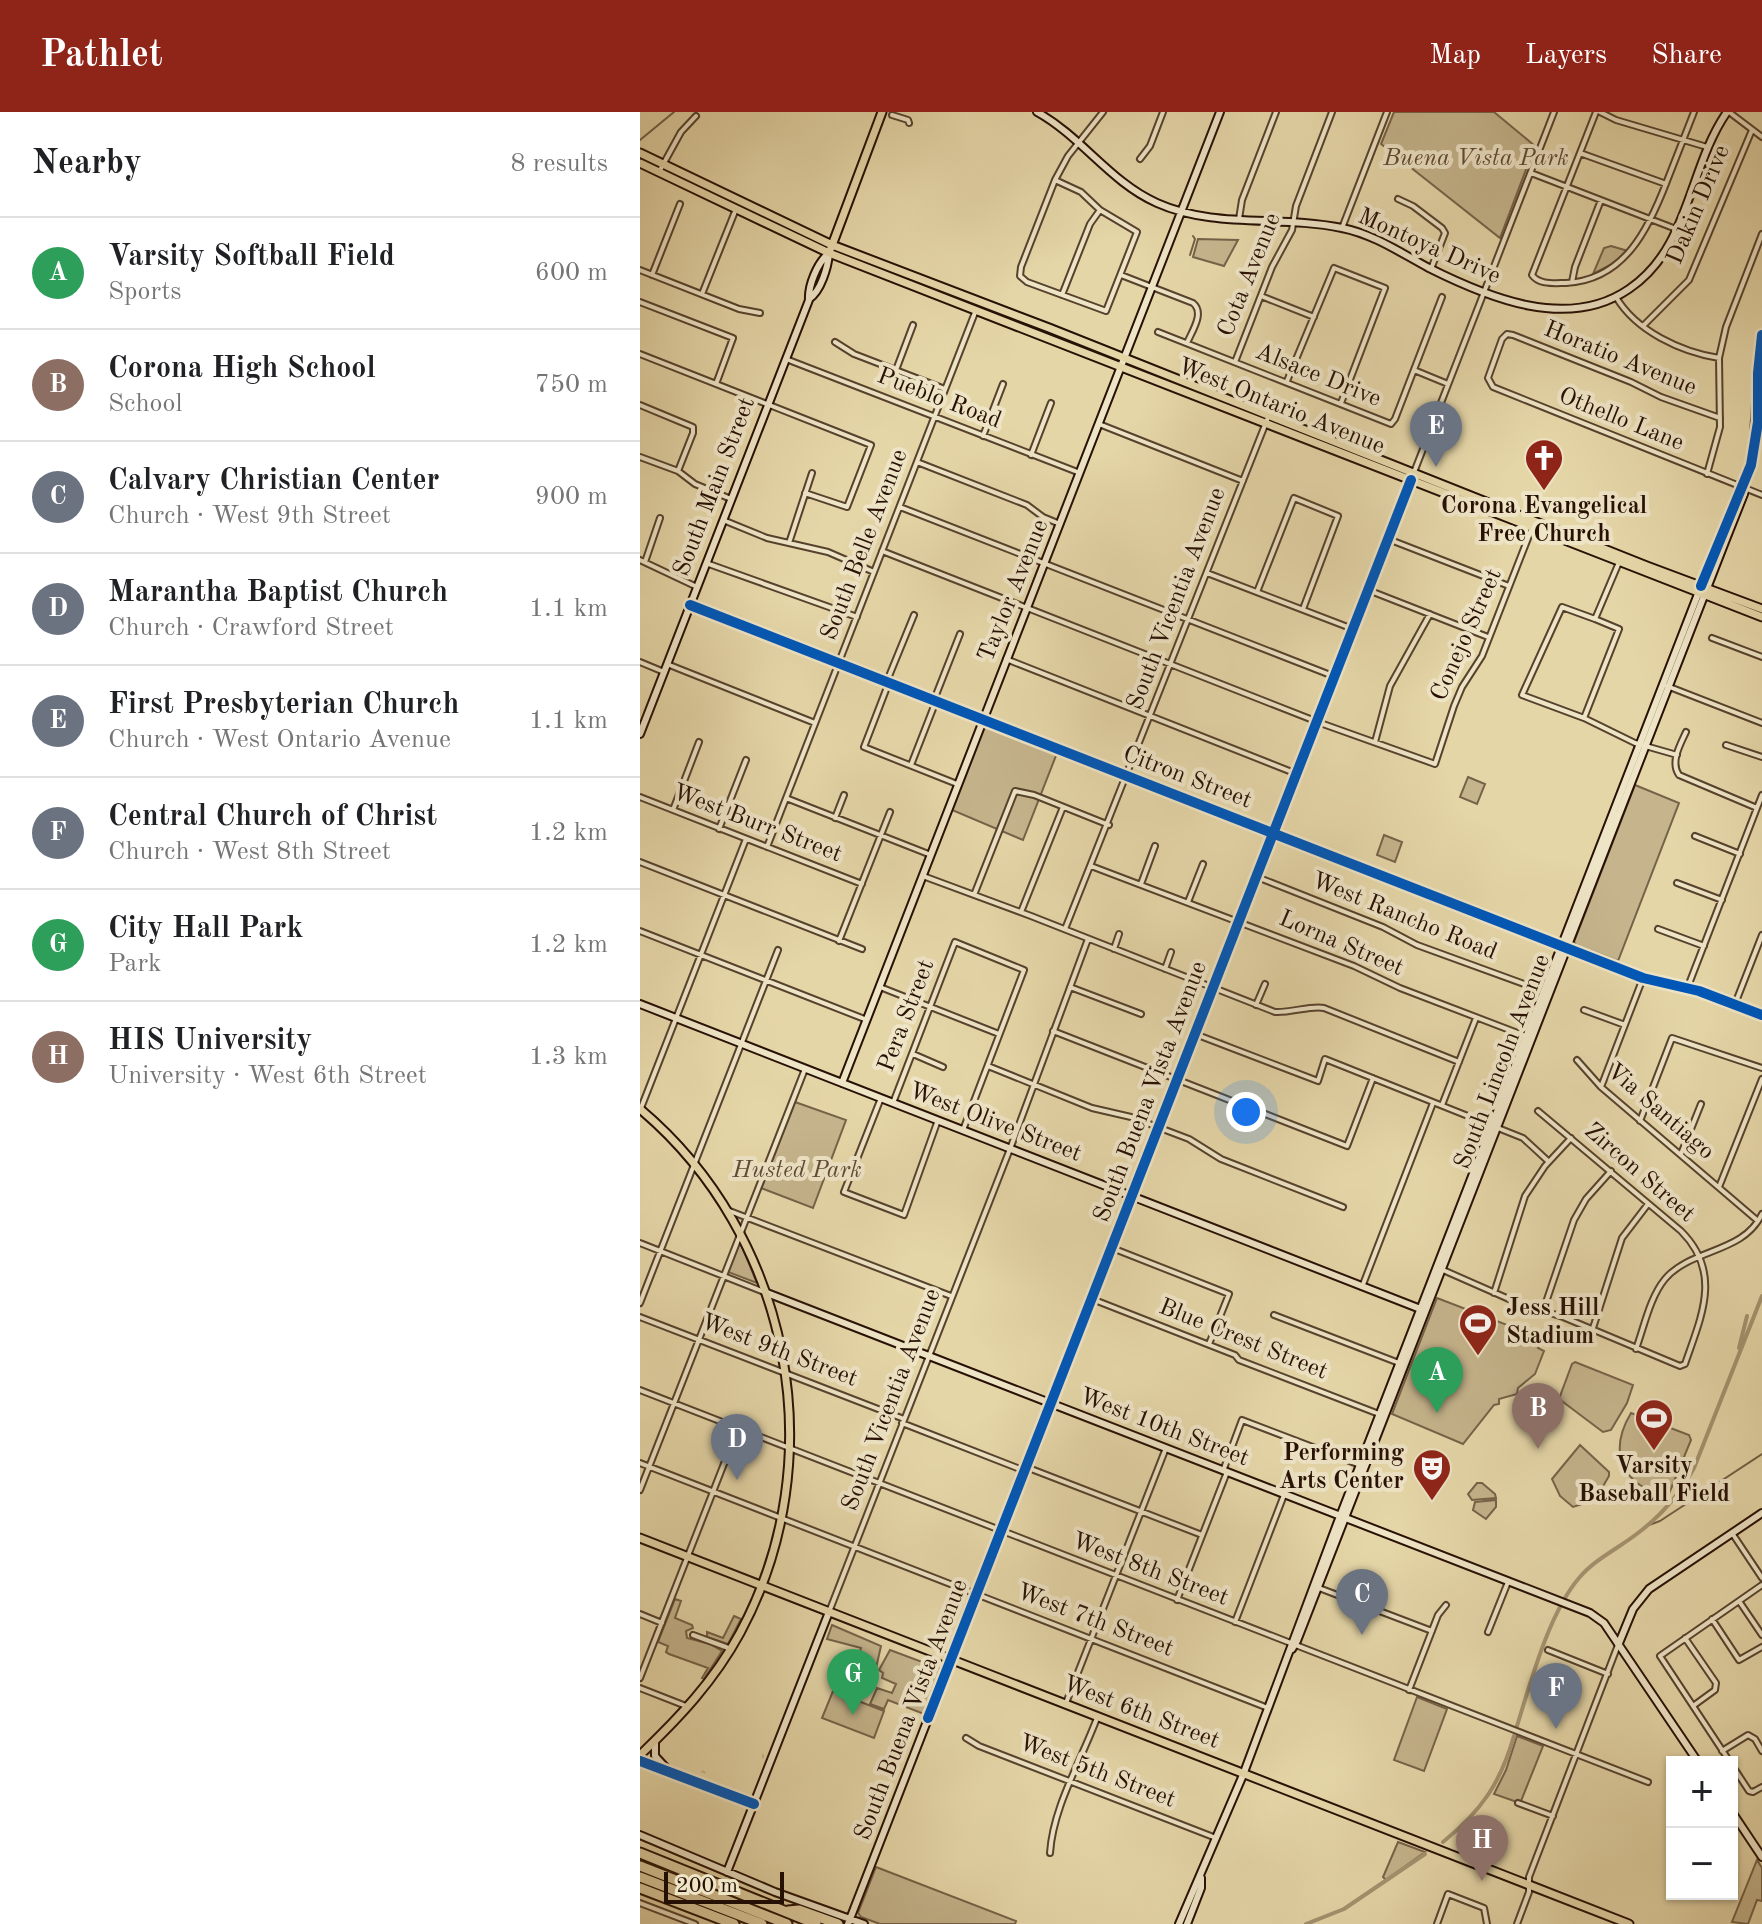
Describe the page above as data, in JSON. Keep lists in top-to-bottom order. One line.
{"streets":{"main road":["West Ontario Avenue","South Main Street","West 6th Street"],"street":["Dakin Drive","Montoya Drive","Cota Avenue","Horatio Avenue","Alsace Drive","Pueblo Road","Othello Lane","South Belle Avenue","Taylor Avenue","South Vicentia Avenue","Conejo Street","Citron Street","West Burr Street","West Rancho Road","Lorna Street","Pera Street","South Lincoln Avenue","South Buena Vista Avenue","Via Santiago","West Olive Street","Zircon Street","Blue Crest Street","West 9th Street","West 10th Street","West 8th Street","West 7th Street","West 5th Street"]},"crossings":[["Montoya Drive","Cota Avenue"],["Montoya Drive","Taylor Avenue"],["Cota Avenue","Alsace Drive"],["Horatio Avenue","Othello Lane"],["Pueblo Road","South Main Street"],["Pueblo Road","South Belle Avenue"],["Pueblo Road","Taylor Avenue"],["West Ontario Avenue","South Main Street"],["West Ontario Avenue","South Belle Avenue"],["West Ontario Avenue","Taylor Avenue"],["West Ontario Avenue","South Vicentia Avenue"],["West Ontario Avenue","Conejo Street"],["West Ontario Avenue","South Lincoln Avenue"],["West Ontario Avenue","South Buena Vista Avenue"],["Othello Lane","South Lincoln Avenue"],["South Main Street","Citron Street"],["South Belle Avenue","Citron Street"],["South Belle Avenue","West Burr Street"],["Taylor Avenue","Citron Street"],["Taylor Avenue","West Olive Street"],["South Vicentia Avenue","Citron Street"],["South Vicentia Avenue","Lorna Street"],["South Vicentia Avenue","West Olive Street"],["South Vicentia Avenue","West 9th Street"],["South Vicentia Avenue","West 10th Street"],["South Vicentia Avenue","West 8th Street"],["South Vicentia Avenue","West 7th Street"],["South Vicentia Avenue","West 6th Street"],["Citron Street","South Lincoln Avenue"],["Citron Street","South Buena Vista Avenue"],["West Rancho Road","Lorna Street"],["West Rancho Road","South Lincoln Avenue"],["West Rancho Road","South Buena Vista Avenue"],["Lorna Street","South Lincoln Avenue"],["Lorna Street","South Buena Vista Avenue"],["Pera Street","West Olive Street"],["South Lincoln Avenue","West Olive Street"],["South Lincoln Avenue","Blue Crest Street"],["South Lincoln Avenue","West 10th Street"],["South Lincoln Avenue","West 8th Street"],["South Lincoln Avenue","West 7th Street"],["South Lincoln Avenue","West 6th Street"],["South Lincoln Avenue","West 5th Street"],["South Buena Vista Avenue","West Olive Street"],["South Buena Vista Avenue","Blue Crest Street"],["South Buena Vista Avenue","West 9th Street"],["South Buena Vista Avenue","West 10th Street"],["South Buena Vista Avenue","West 8th Street"],["South Buena Vista Avenue","West 7th Street"],["South Buena Vista Avenue","West 6th Street"]],"parks":["Buena Vista Park","Husted Park"],"places":{"church":["Corona Evangelical Free Church"],"sports":["Jess Hill Stadium","Varsity Baseball Field"],"theatre":["Performing Arts Center"]},"scale_bar":"200 m","page":{"header":"Pathlet","nav":["Map","Layers","Share"],"heading":["Nearby","8 results"],"list":[{"mark":"A","name":"Varsity Softball Field","note":"Sports","value":"600 m"},{"mark":"B","name":"Corona High School","note":"School","value":"750 m"},{"mark":"C","name":"Calvary Christian Center","note":"Church · West 9th Street","value":"900 m"},{"mark":"D","name":"Marantha Baptist Church","note":"Church · Crawford Street","value":"1.1 km"},{"mark":"E","name":"First Presbyterian Church","note":"Church · West Ontario Avenue","value":"1.1 km"},{"mark":"F","name":"Central Church of Christ","note":"Church · West 8th Street","value":"1.2 km"},{"mark":"G","name":"City Hall Park","note":"Park","value":"1.2 km"},{"mark":"H","name":"HIS University","note":"University · West 6th Street","value":"1.3 km"}],"pins":["E","A","B","D","C","G","F","H"],"map_buttons":["+","−"],"scale":"200 m"}}
